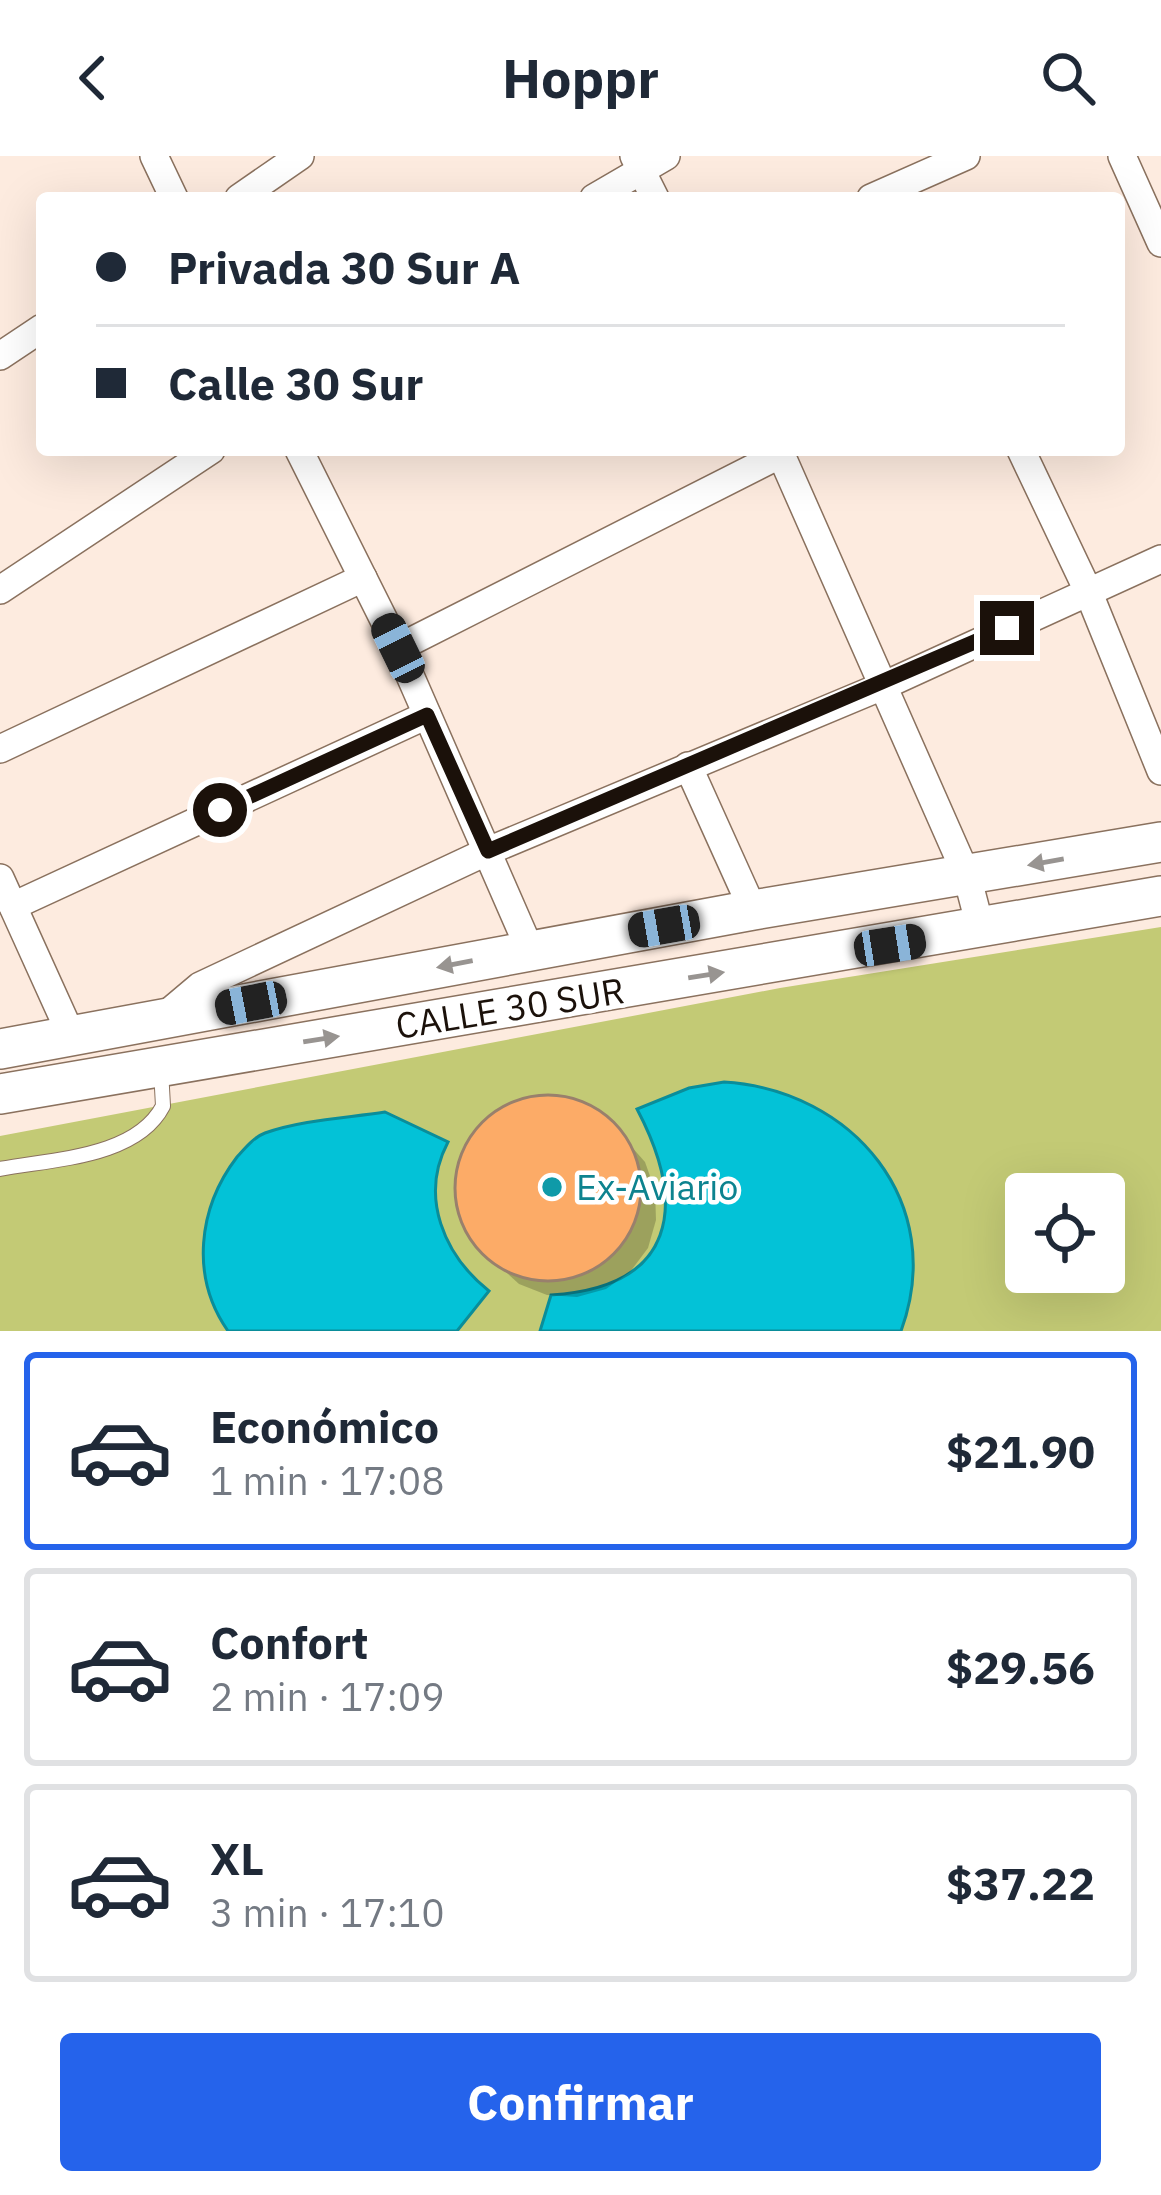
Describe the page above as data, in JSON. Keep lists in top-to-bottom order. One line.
{"streets":{"main road":["CALLE 30 SUR"]},"places":["Ex-Aviario"],"page":{"header":"Hoppr","banner":["Privada 30 Sur A","Calle 30 Sur"],"list":[{"name":"Económico","note":"1 min · 17:08","value":"$21.90"},{"name":"Confort","note":"2 min · 17:09","value":"$29.56"},{"name":"XL","note":"3 min · 17:10","value":"$37.22"}],"buttons":"Confirmar"}}
